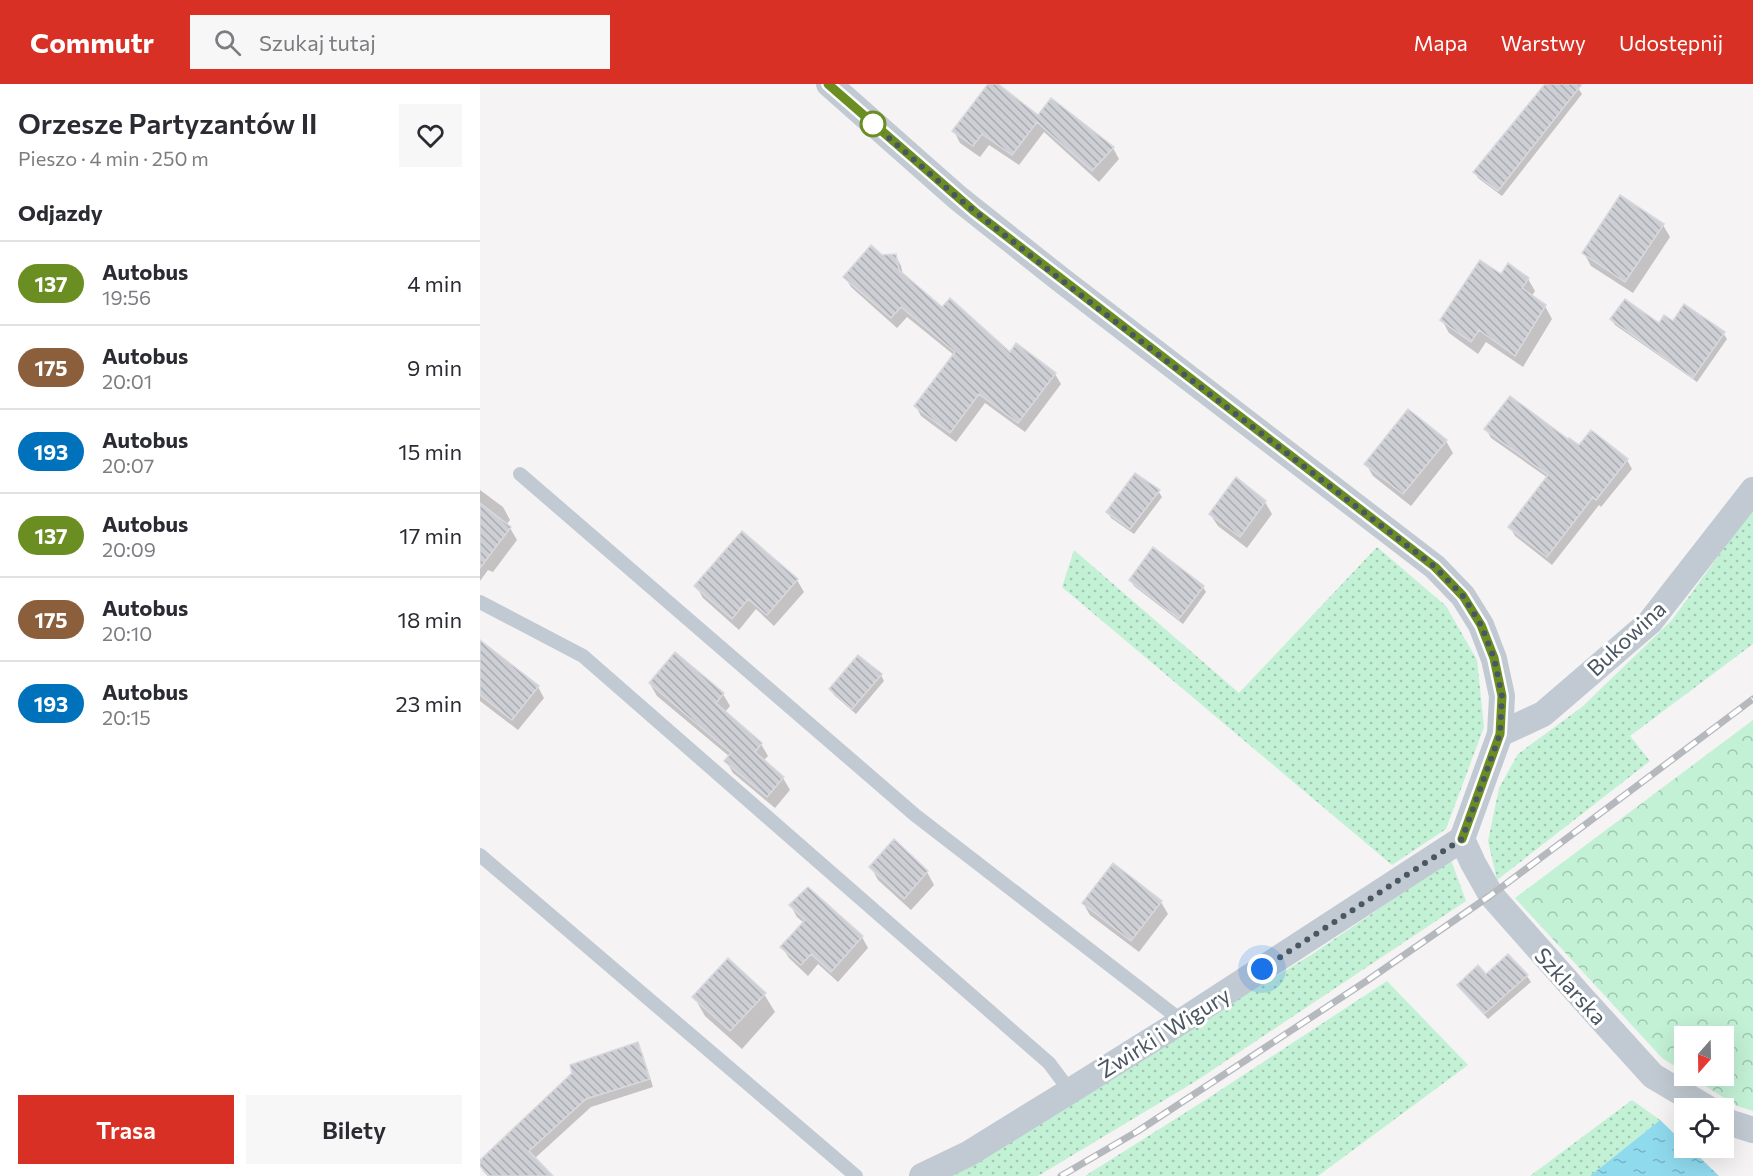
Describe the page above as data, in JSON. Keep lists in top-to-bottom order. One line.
{"streets":{"street":["Bukowina","Szklarska","Żwirki i Wigury"]},"crossings":[["Szklarska","Żwirki i Wigury"]],"lines":["bus line 137"],"north":"bottom","page":{"header":"Commutr","search":"Szukaj tutaj","nav":["Mapa","Warstwy","Udostępnij"],"heading":[["Orzesze Partyzantów II","Pieszo · 4 min · 250 m"],"Odjazdy"],"list":[{"mark":"137","name":"Autobus","note":"19:56","value":"4 min"},{"mark":"175","name":"Autobus","note":"20:01","value":"9 min"},{"mark":"193","name":"Autobus","note":"20:07","value":"15 min"},{"mark":"137","name":"Autobus","note":"20:09","value":"17 min"},{"mark":"175","name":"Autobus","note":"20:10","value":"18 min"},{"mark":"193","name":"Autobus","note":"20:15","value":"23 min"}],"buttons":["Trasa","Bilety"]}}
